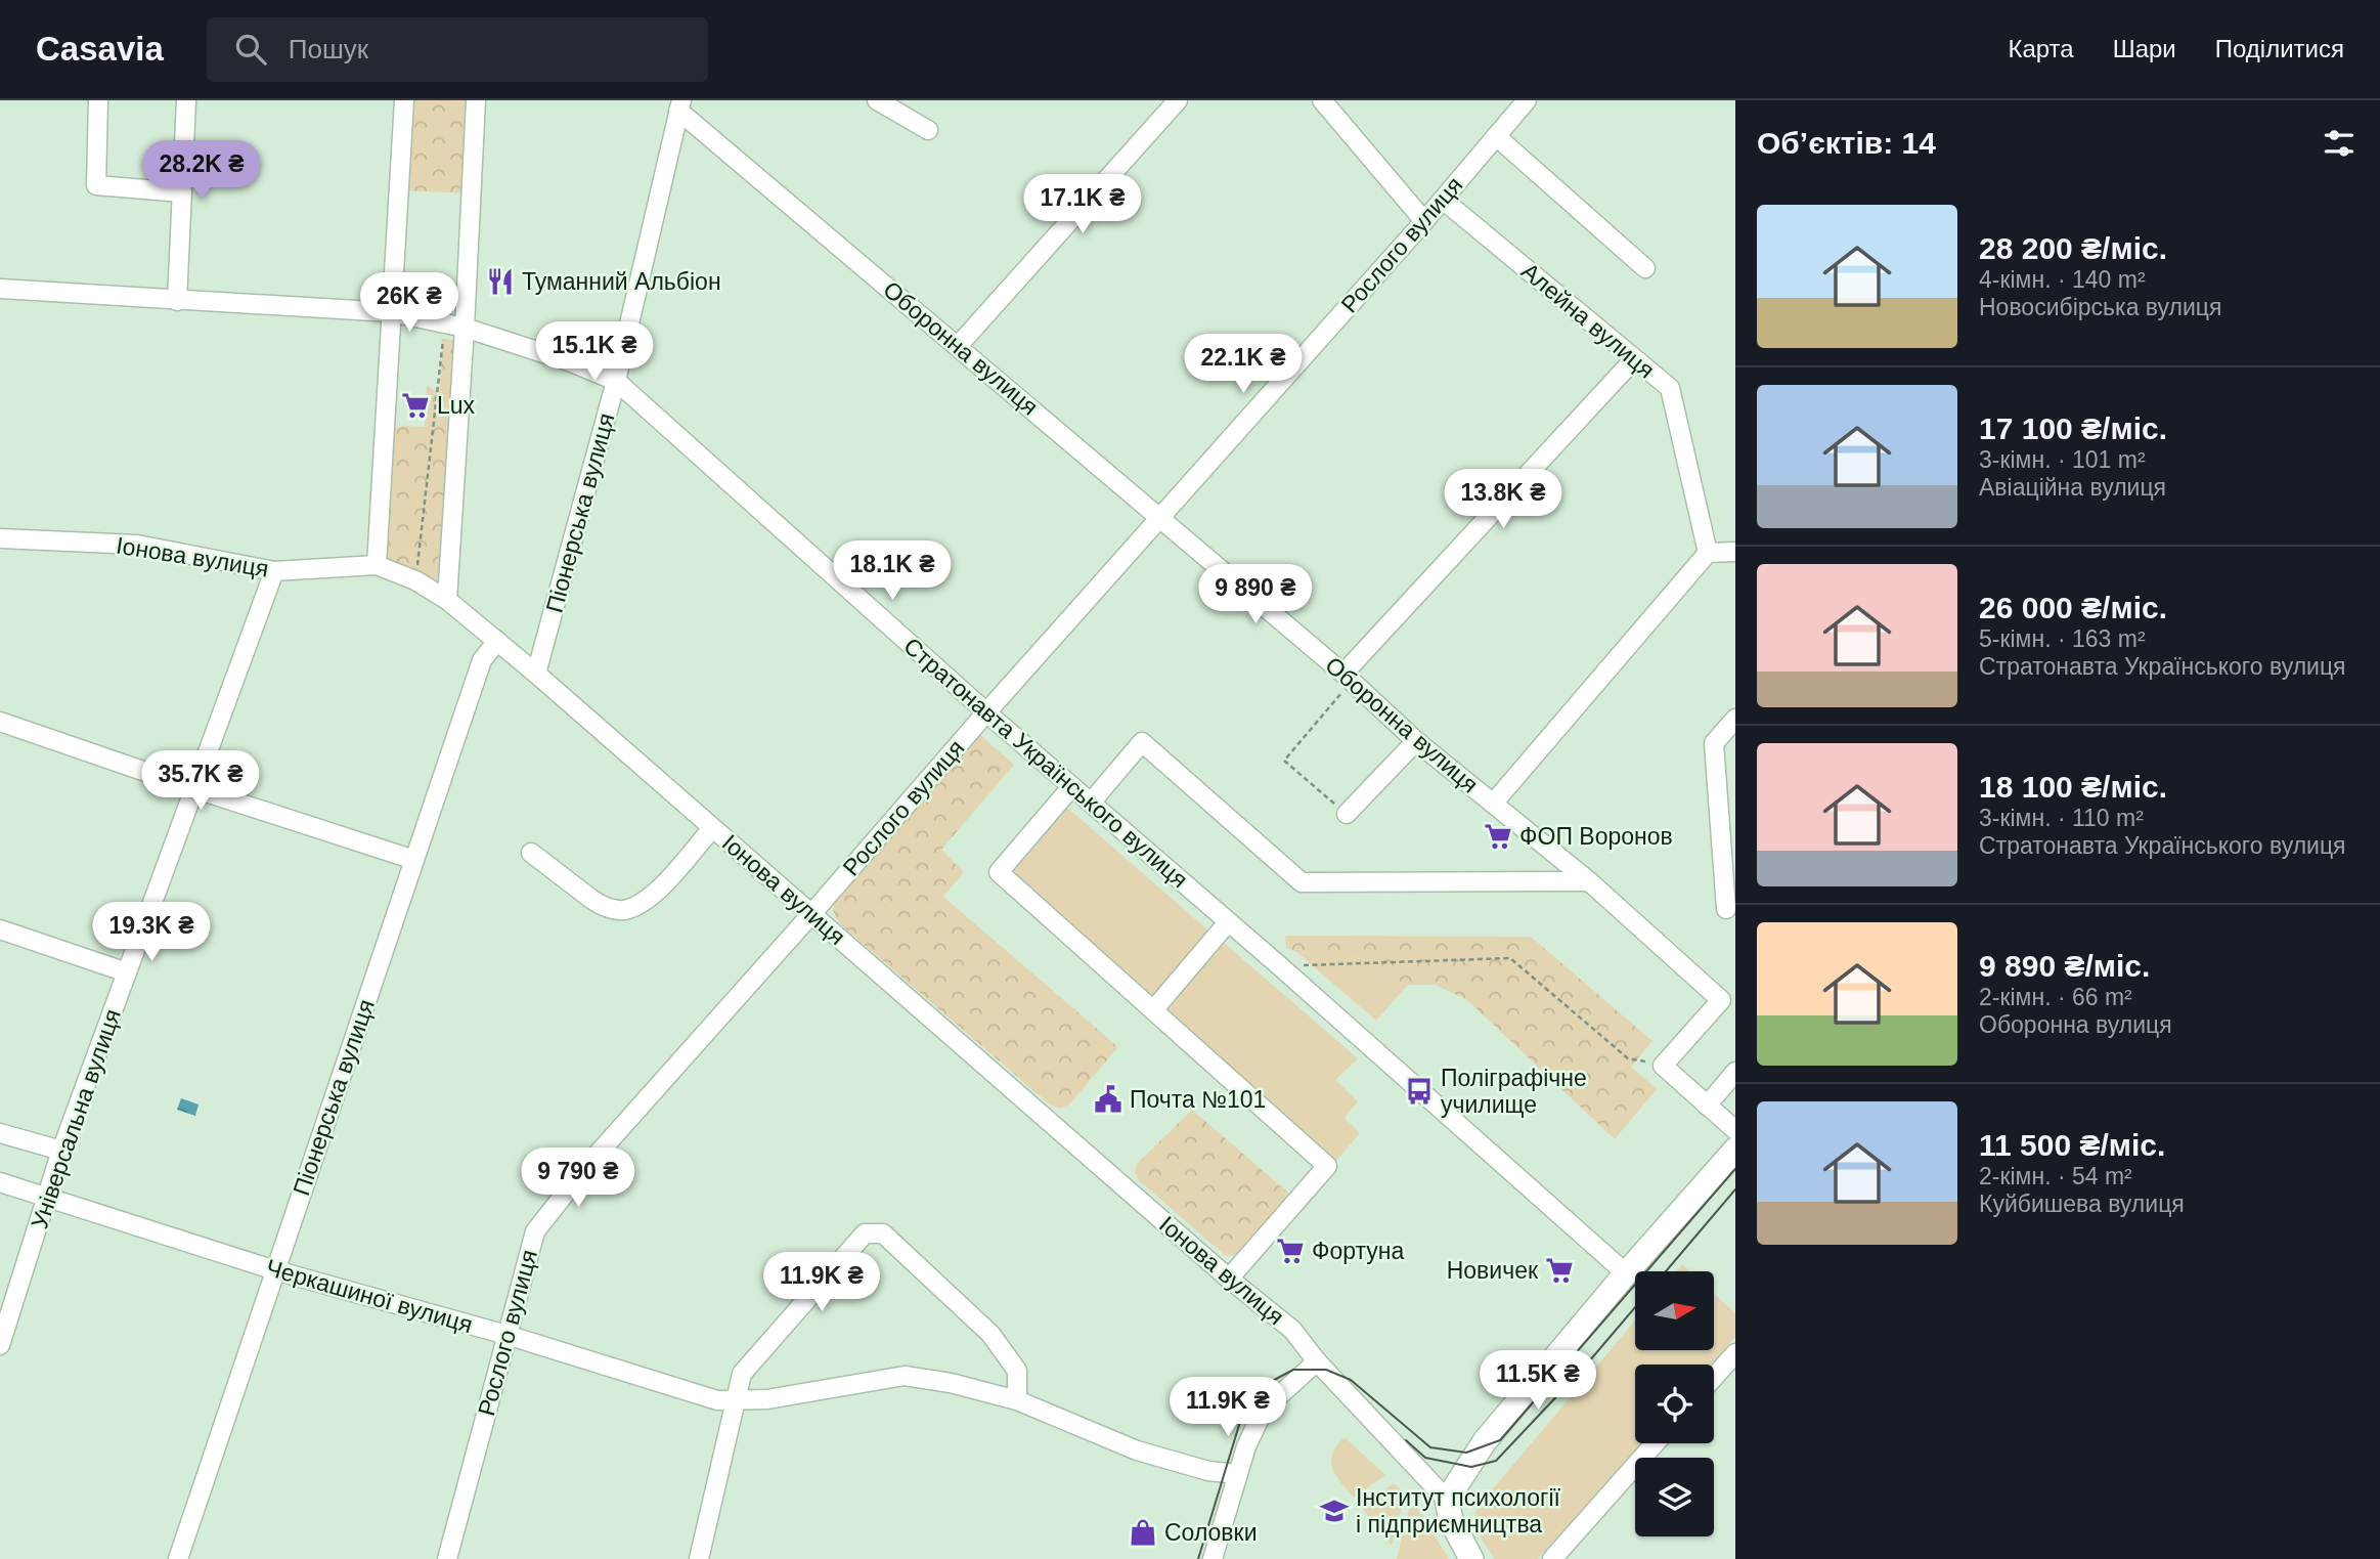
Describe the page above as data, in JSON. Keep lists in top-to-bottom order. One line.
{"streets":{"street":["Рослого вулиця","Алейна вулиця","Оборонна вулиця","Піонерська вулиця","Іонова вулиця","Стратонавта Українського вулиця","Універсальна вулиця","Черкашиної вулиця"]},"crossings":[["Рослого вулиця","Алейна вулиця"],["Рослого вулиця","Оборонна вулиця"],["Рослого вулиця","Іонова вулиця"],["Рослого вулиця","Стратонавта Українського вулиця"],["Рослого вулиця","Черкашиної вулиця"],["Оборонна вулиця","Піонерська вулиця"],["Піонерська вулиця","Іонова вулиця"],["Піонерська вулиця","Стратонавта Українського вулиця"],["Піонерська вулиця","Черкашиної вулиця"],["Іонова вулиця","Універсальна вулиця"],["Універсальна вулиця","Черкашиної вулиця"]],"places":{"restaurant":["Туманний Альбіон"],"supermarket":["Lux","ФОП Воронов","Фортуна","Новичек"],"bus stop":["Поліграфічне училище"],"public building":["Почта №101"],"school or university":["Інститут психології і підприємництва"],"shop":["Соловки"]},"north":"right","page":{"header":"Casavia","search":"Пошук","nav":["Карта","Шари","Поділитися"],"heading":"Об’єктів: 14","price":["28.2K ₴","17.1K ₴","26K ₴","15.1K ₴","22.1K ₴","13.8K ₴","18.1K ₴","9 890 ₴","35.7K ₴","19.3K ₴","9 790 ₴","11.9K ₴","11.5K ₴","11.9K ₴"],"list":[{"name":"28 200 ₴/міс.","note":"4-кімн. · 140 m² · Новосибірська вулиця"},{"name":"17 100 ₴/міс.","note":"3-кімн. · 101 m² · Авіаційна вулиця"},{"name":"26 000 ₴/міс.","note":"5-кімн. · 163 m² · Стратонавта Українського вулиця"},{"name":"18 100 ₴/міс.","note":"3-кімн. · 110 m² · Стратонавта Українського вулиця"},{"name":"9 890 ₴/міс.","note":"2-кімн. · 66 m² · Оборонна вулиця"},{"name":"11 500 ₴/міс.","note":"2-кімн. · 54 m² · Куйбишева вулиця"}]}}
